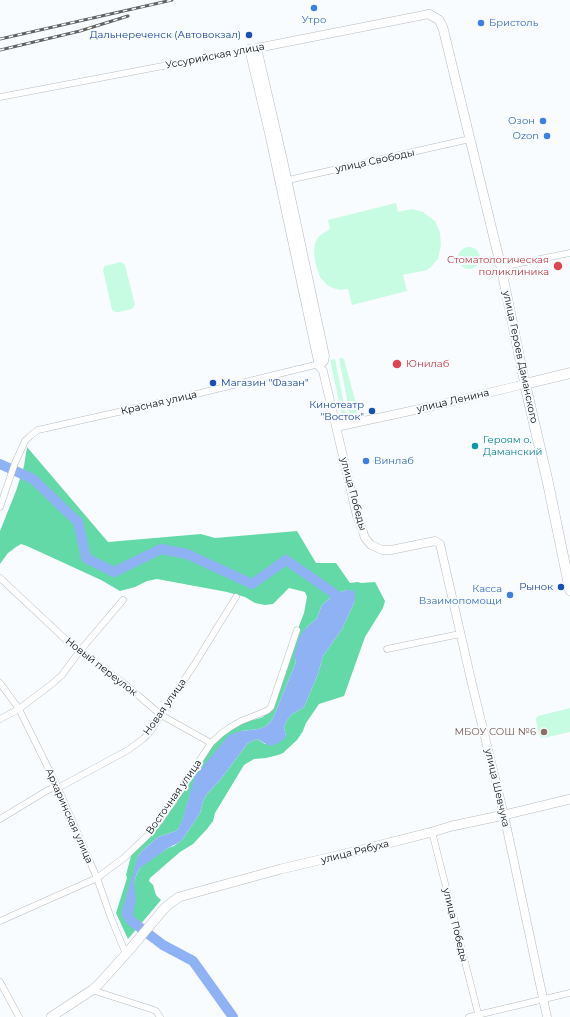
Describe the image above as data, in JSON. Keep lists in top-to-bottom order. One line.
{"streets":{"main road":["улица Героев Даманского","улица Ленина","улица Рябуха"],"street":["Уссурийская улица","улица Свободы","Красная улица","улица Победы","Новый переулок","Новая улица","улица Шевчука","Восточная улица","Архаринская улица"]},"crossings":[["Уссурийская улица","улица Героев Даманского"],["Уссурийская улица","улица Победы"],["улица Свободы","улица Героев Даманского"],["улица Свободы","улица Победы"],["улица Героев Даманского","улица Ленина"],["улица Ленина","улица Победы"],["Красная улица","улица Победы"],["улица Победы","улица Шевчука"],["улица Победы","улица Рябуха"],["Новый переулок","Новая улица"],["Новый переулок","Восточная улица"],["Новая улица","Архаринская улица"],["улица Шевчука","улица Рябуха"],["Восточная улица","Архаринская улица"],["Архаринская улица","улица Рябуха"]],"places":["Утро","Бристоль","Дальнереченск (Автовокзал)","Озон","Ozon","Стоматологическая поликлиника","Юнилаб","Магазин \"Фазан\"","Кинотеатр \"Восток\"","Героям о. Даманский","Винлаб","Рынок","Касса Взаимопомощи","МБОУ СОШ №6"]}
